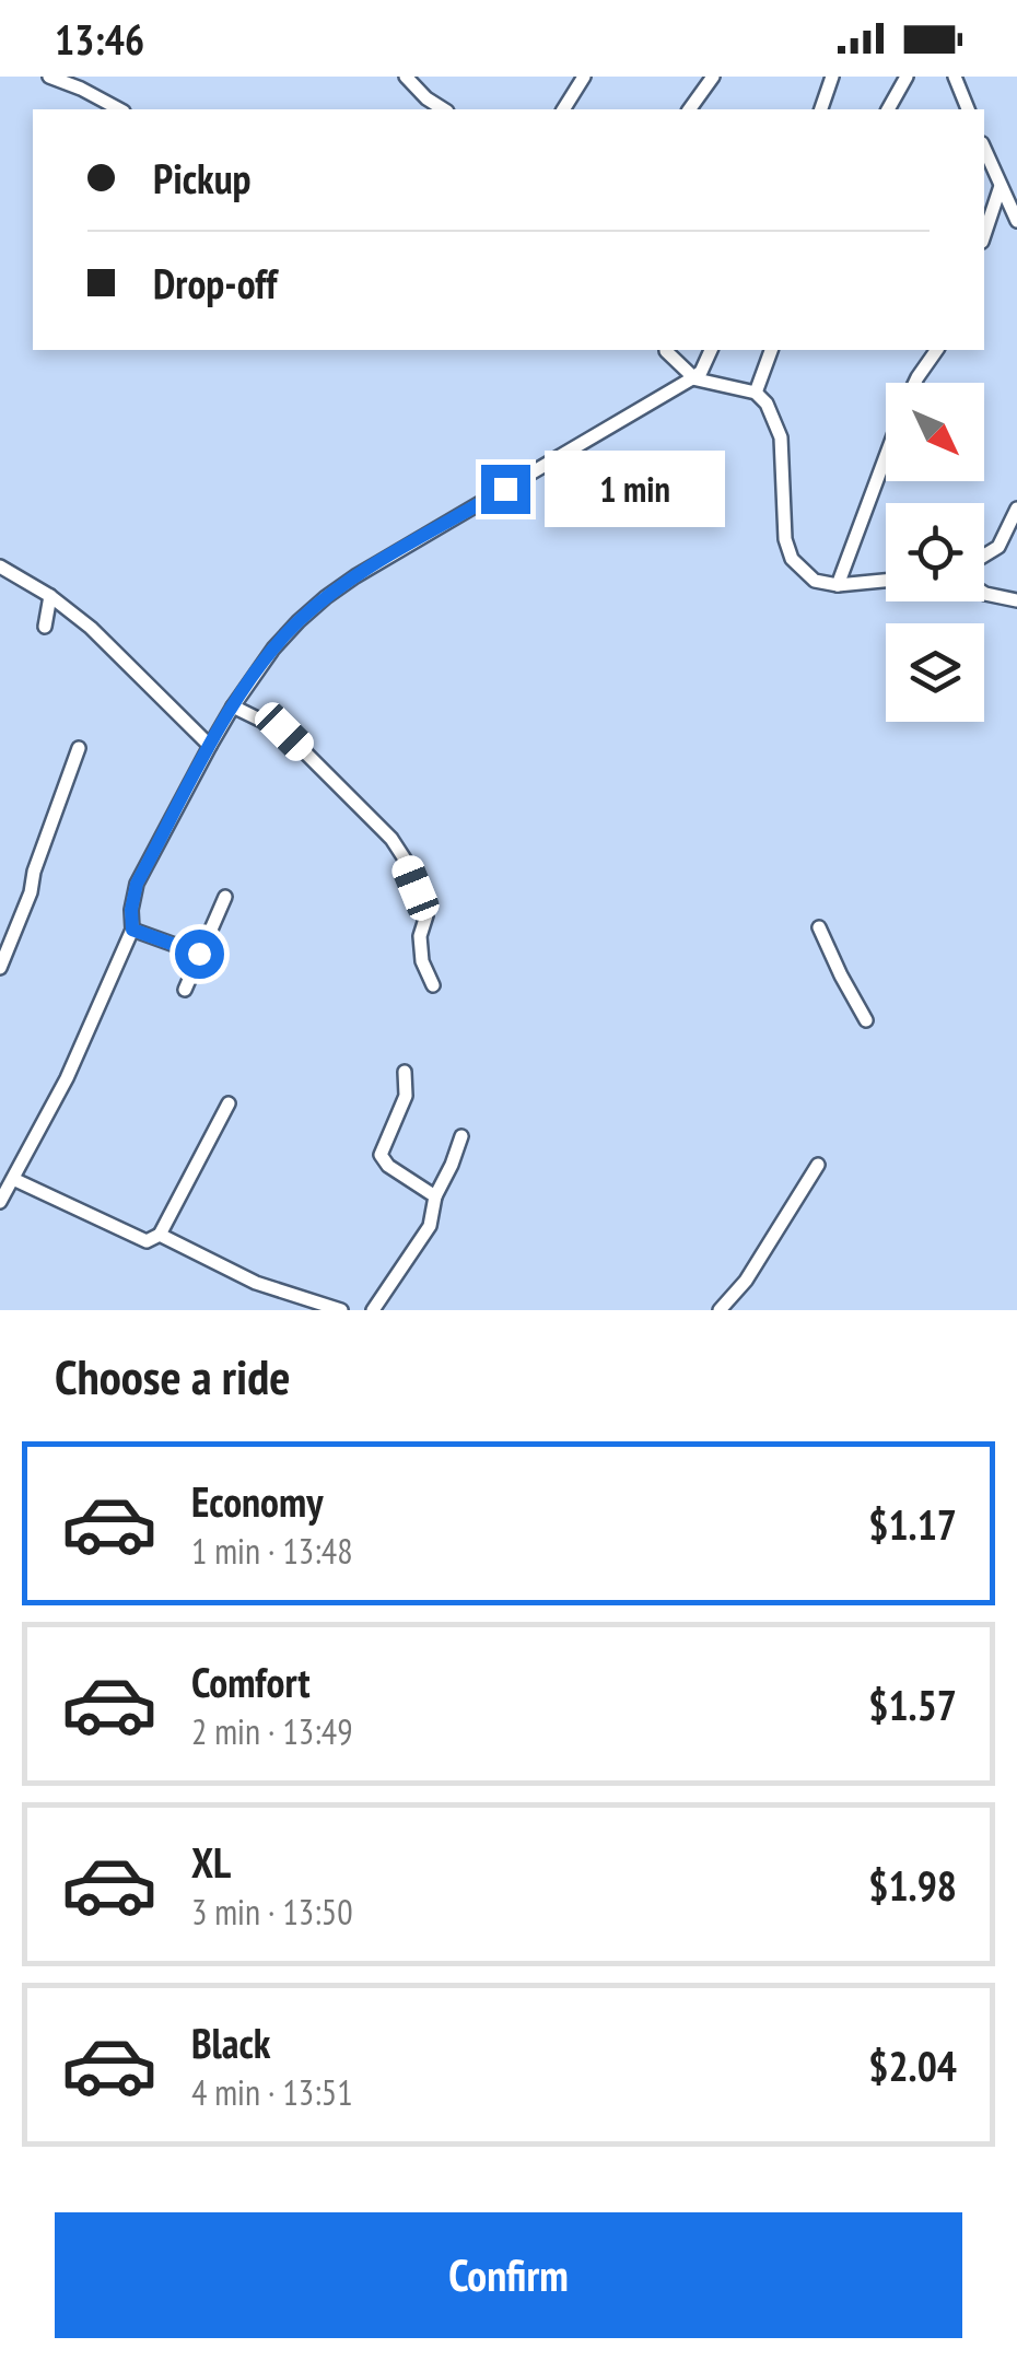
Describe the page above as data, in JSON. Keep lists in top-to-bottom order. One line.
{"north":"bottom right","page":{"status":"13:46","banner":["Pickup","Drop-off"],"bubble":"1 min","heading":"Choose a ride","list":[{"name":"Economy","note":"1 min · 13:48","value":"$1.17"},{"name":"Comfort","note":"2 min · 13:49","value":"$1.57"},{"name":"XL","note":"3 min · 13:50","value":"$1.98"},{"name":"Black","note":"4 min · 13:51","value":"$2.04"}],"buttons":"Confirm"}}
